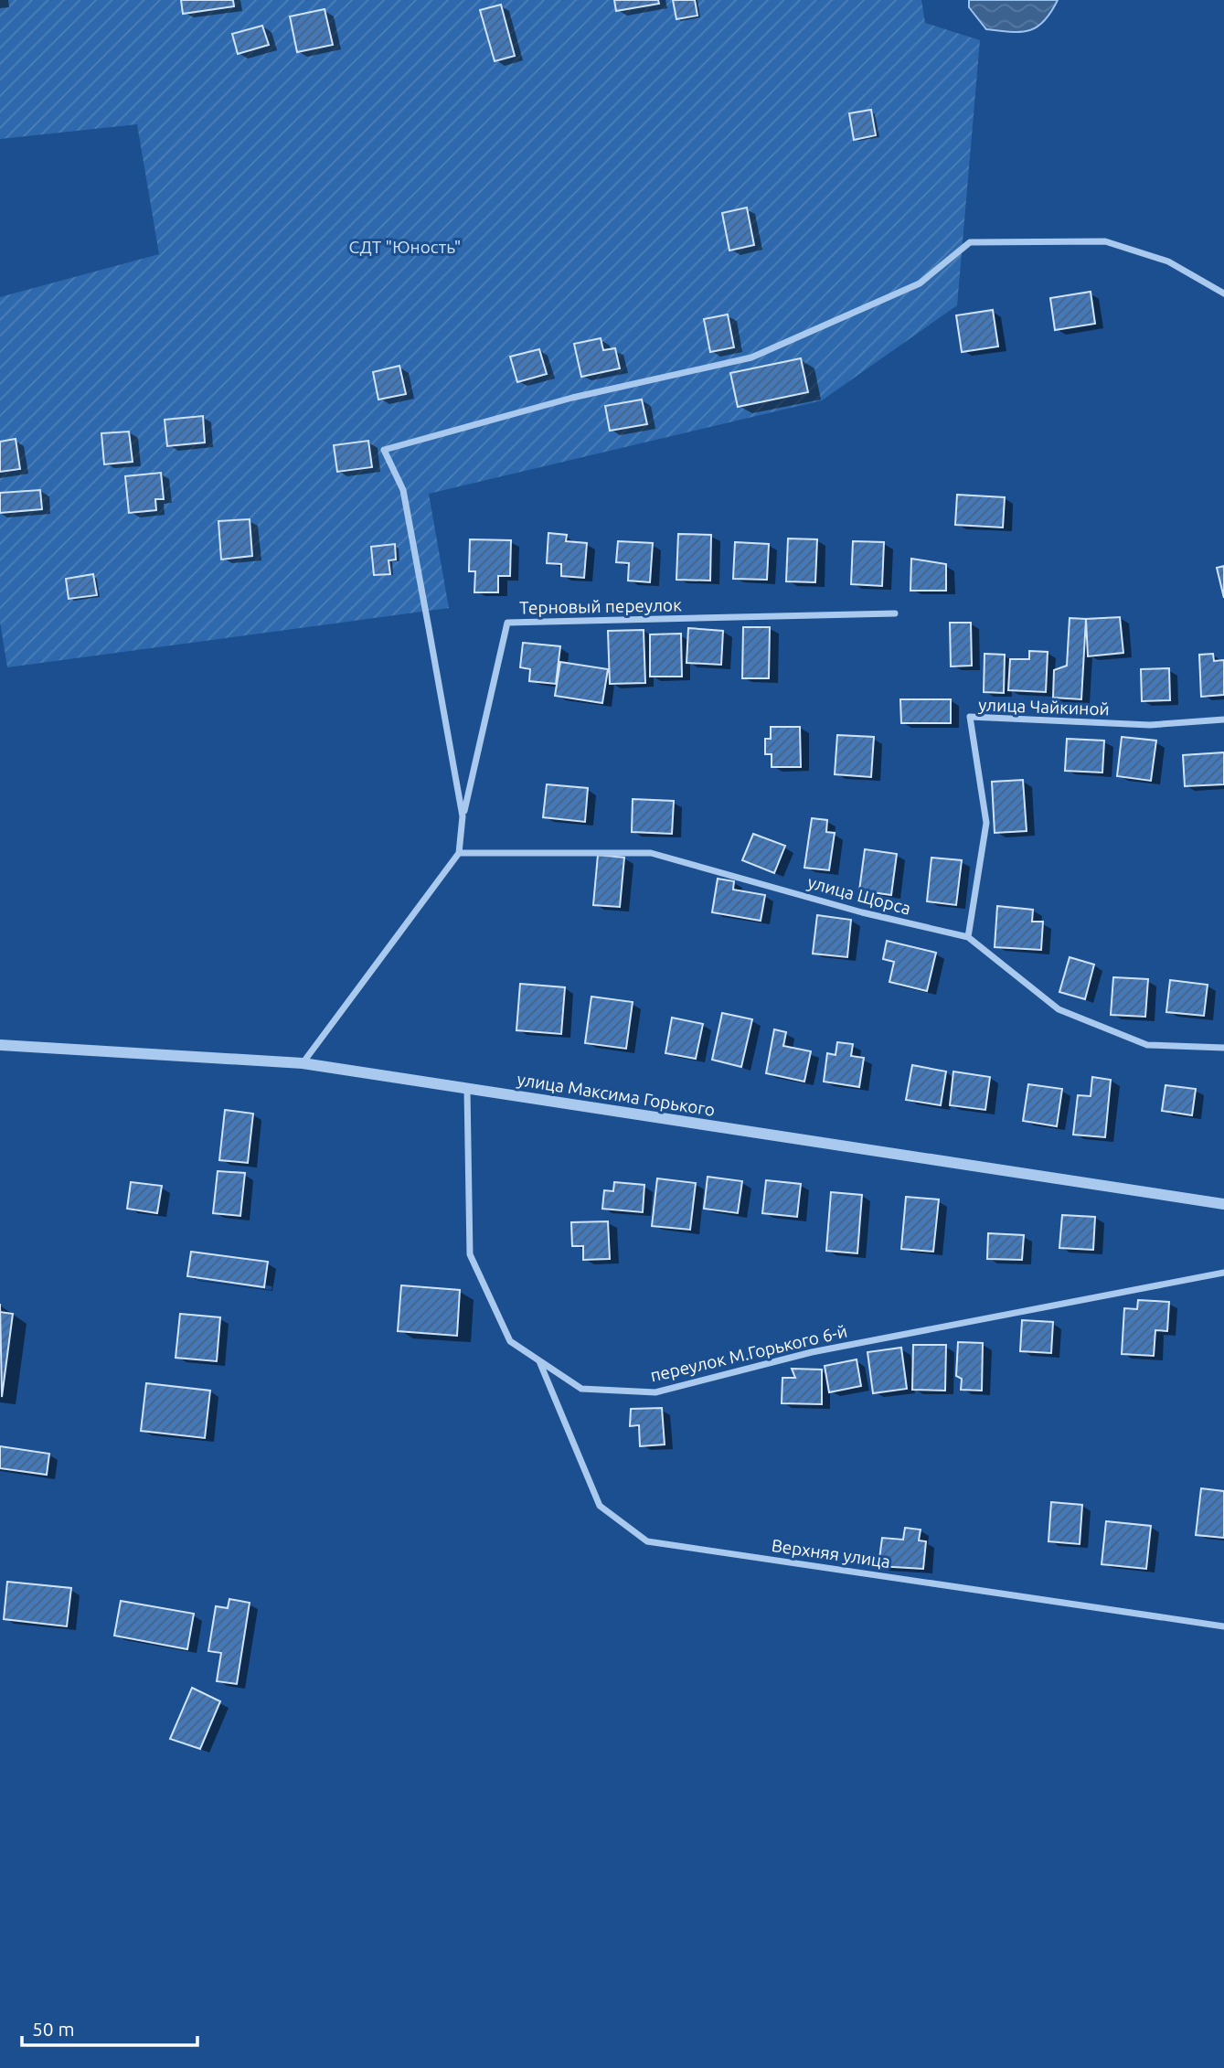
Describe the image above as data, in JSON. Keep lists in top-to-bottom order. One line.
{"streets":{"street":["Терновый переулок","улица Чайкиной","улица Щорса","улица Максима Горького","переулок М.Горького 6-й","Верхняя улица"]},"crossings":[["улица Чайкиной","улица Щорса"],["улица Максима Горького","переулок М.Горького 6-й"],["переулок М.Горького 6-й","Верхняя улица"]],"parks":["СДТ \"Юность\""],"scale_bar":"50 m"}
